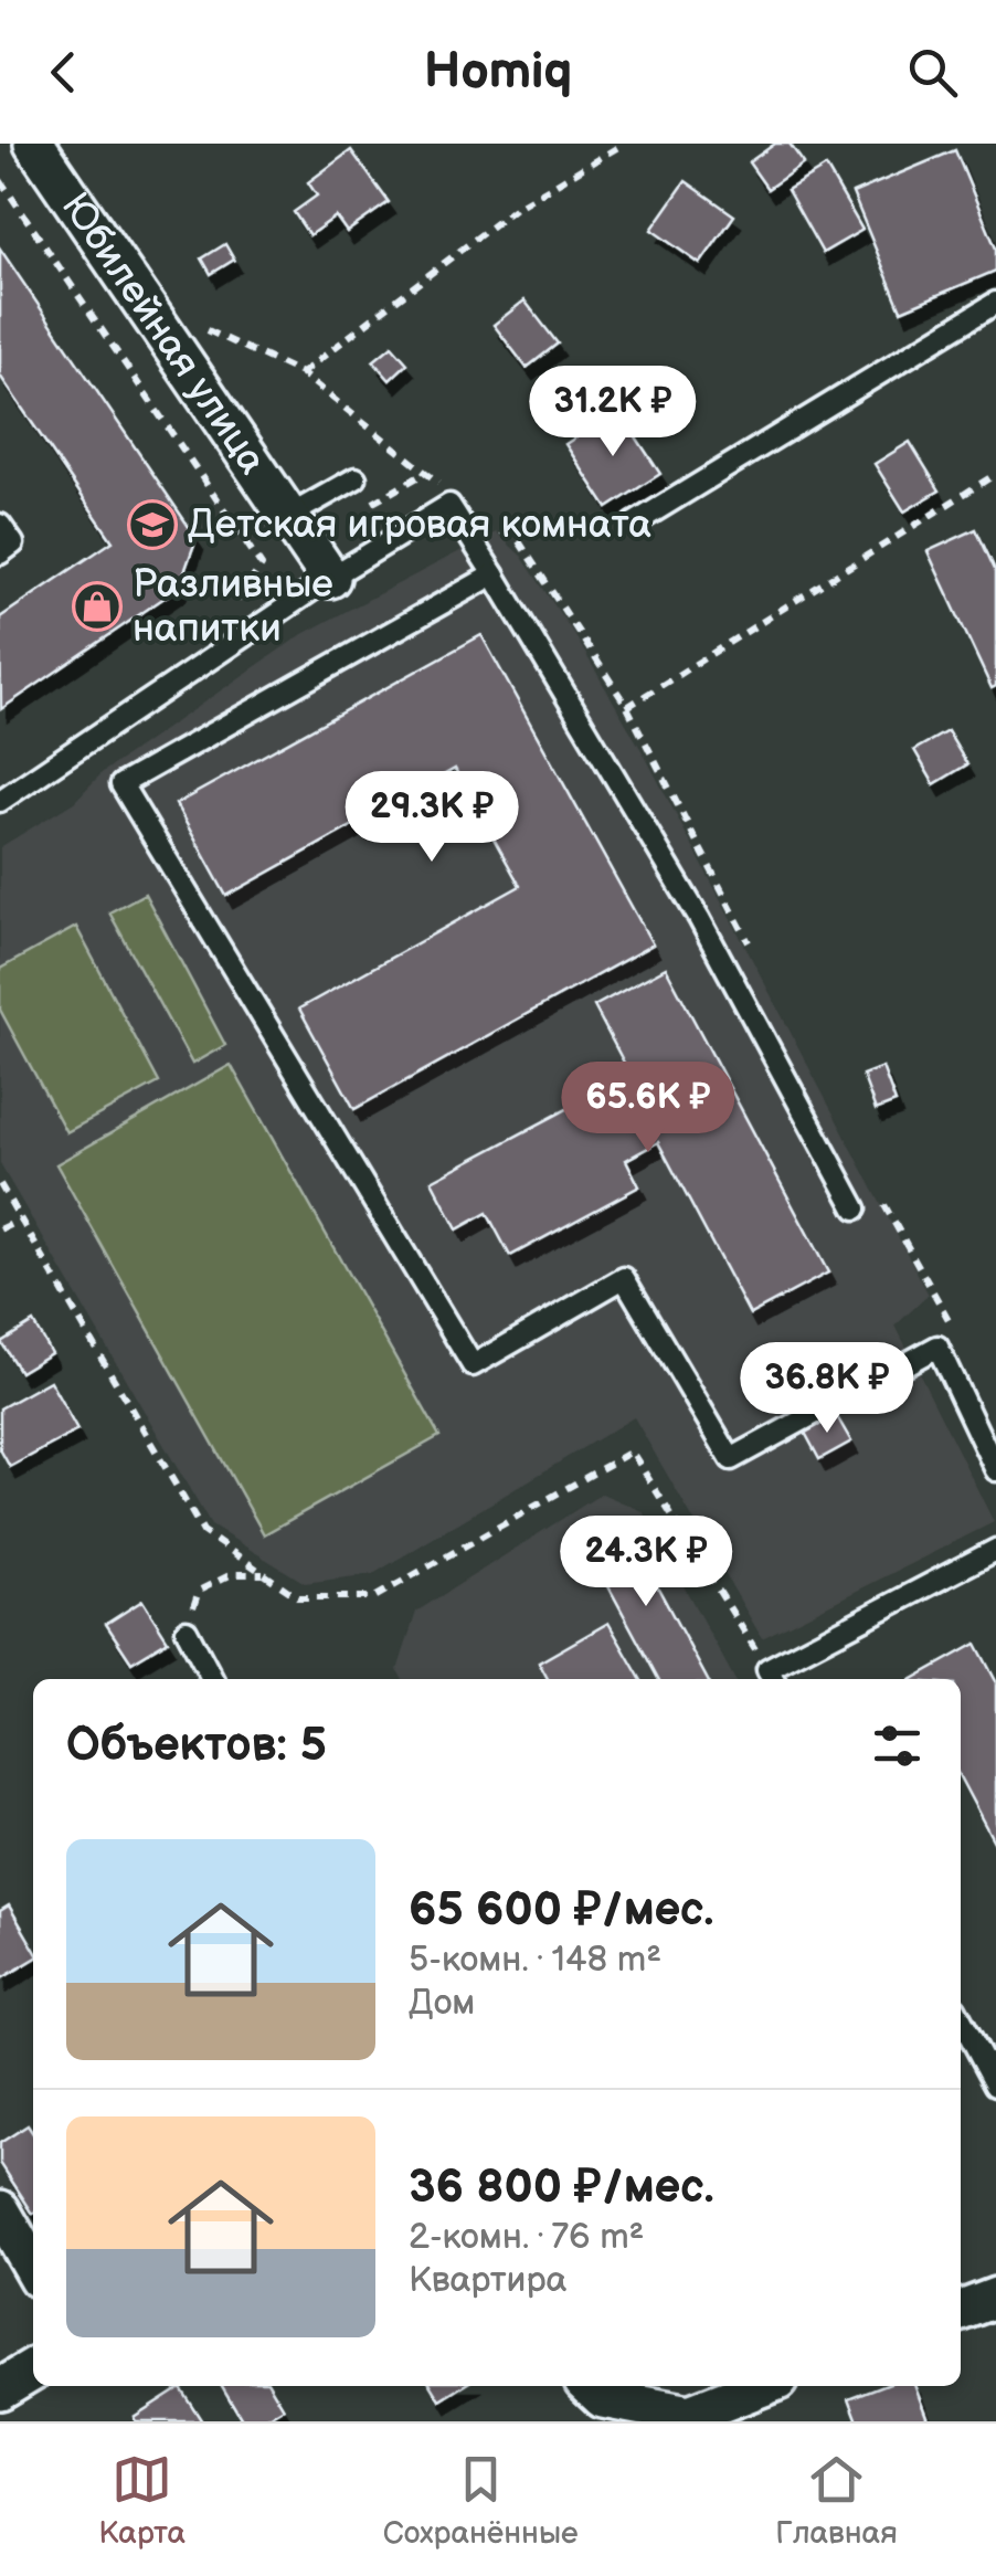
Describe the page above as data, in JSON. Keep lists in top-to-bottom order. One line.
{"streets":{"street":["Юбилейная улица"]},"places":{"school or university":["Детская игровая комната"],"shop":["Разливные напитки"]},"page":{"header":"Homiq","price":["31.2K ₽","29.3K ₽","65.6K ₽","36.8K ₽","24.3K ₽"],"heading":"Объектов: 5","list":[{"name":"65 600 ₽/мес.","note":"5-комн. · 148 m² · Дом"},{"name":"36 800 ₽/мес.","note":"2-комн. · 76 m² · Квартира"}],"tabs":["Карта","Сохранённые","Главная"]}}
